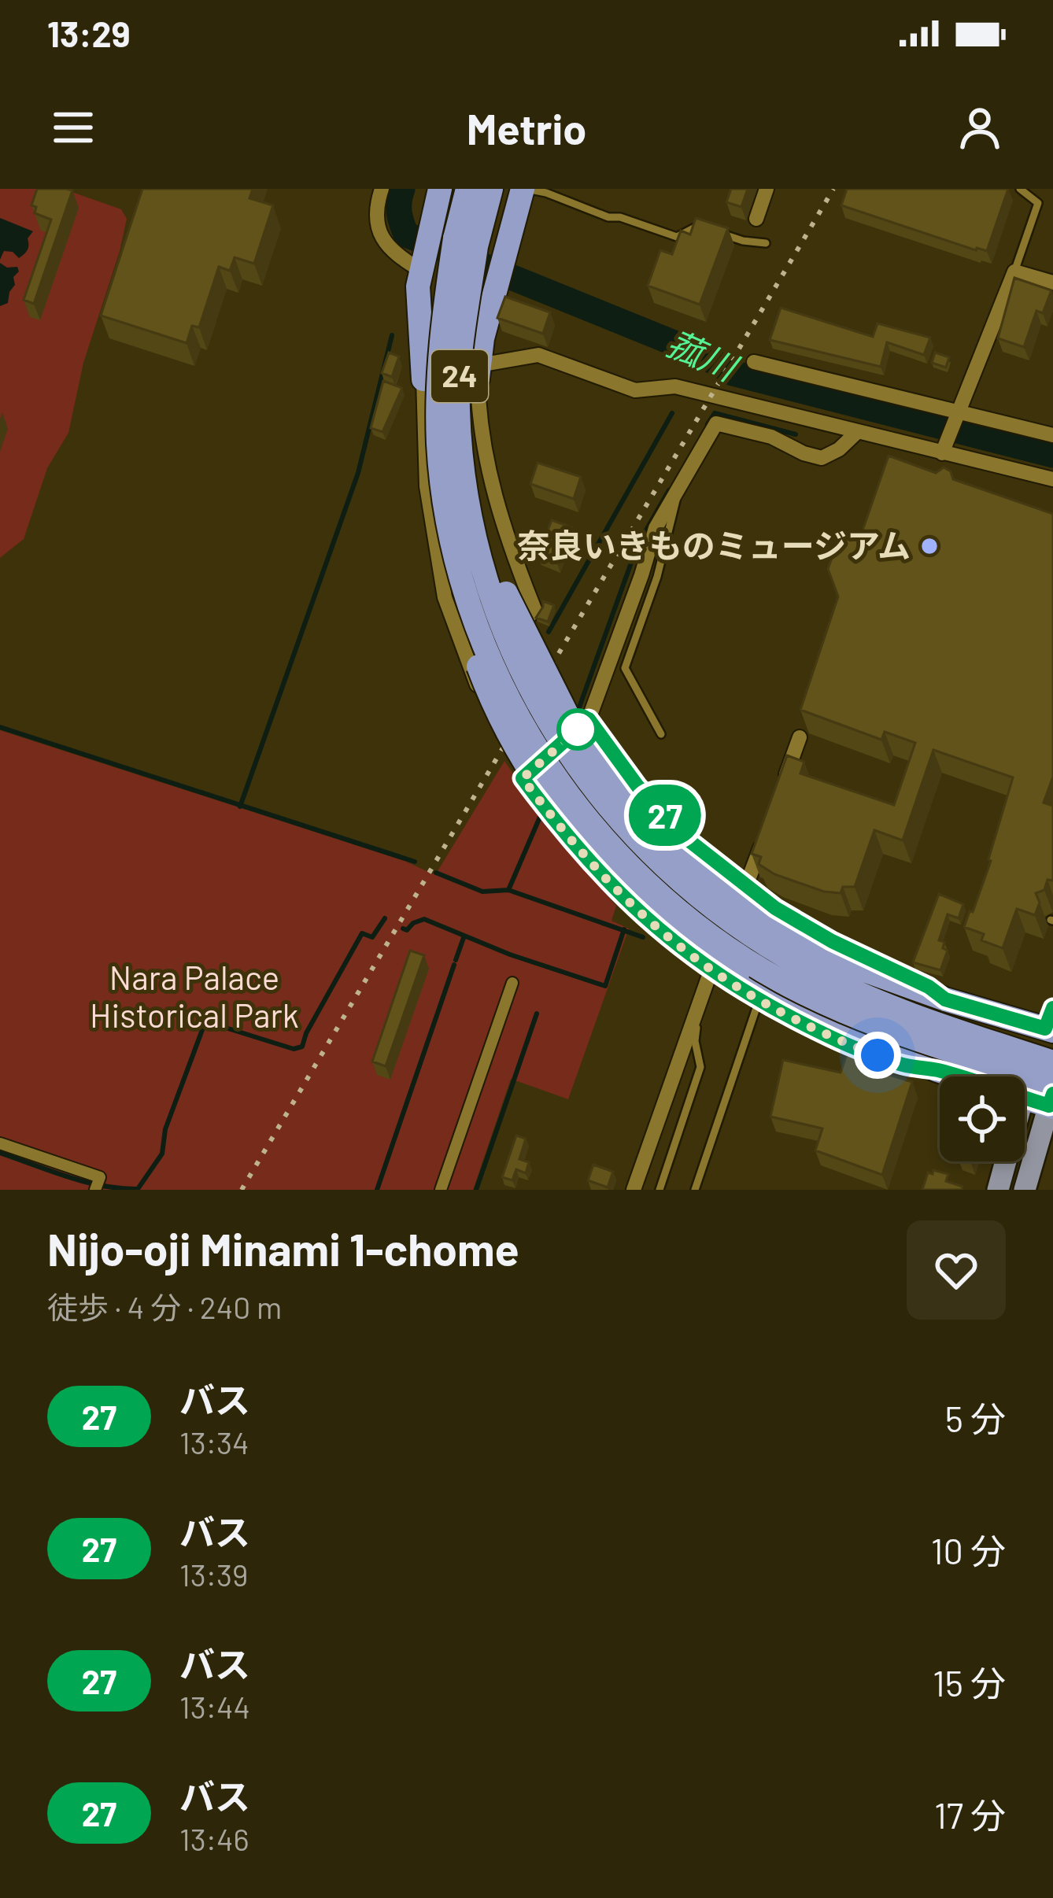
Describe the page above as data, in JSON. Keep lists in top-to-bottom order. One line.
{"streets":{"highway":["24"]},"water":["菰川"],"parks":["Nara Palace Historical Park"],"places":["奈良いきものミュージアム"],"lines":["bus line 27"],"page":{"status":"13:29","header":"Metrio","on_map":"27","heading":["Nijo-oji Minami 1-chome","徒歩 · 4 分 · 240 m"],"list":[{"mark":"27","name":"バス","note":"13:34","value":"5 分"},{"mark":"27","name":"バス","note":"13:39","value":"10 分"},{"mark":"27","name":"バス","note":"13:44","value":"15 分"},{"mark":"27","name":"バス","note":"13:46","value":"17 分"}]}}
